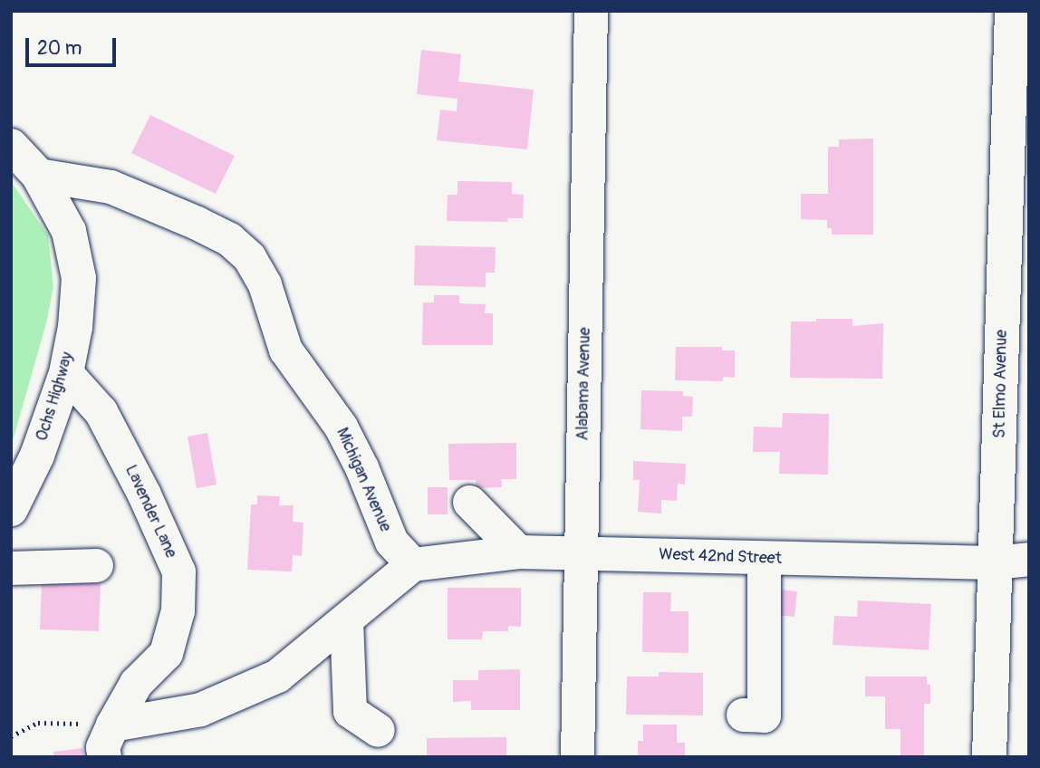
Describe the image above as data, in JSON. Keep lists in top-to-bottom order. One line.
{"streets":{"main road":["St Elmo Avenue","Ochs Highway"],"street":["Alabama Avenue","Michigan Avenue","Lavender Lane","West 42nd Street"]},"crossings":[["Alabama Avenue","West 42nd Street"],["St Elmo Avenue","West 42nd Street"],["Ochs Highway","Michigan Avenue"],["Ochs Highway","Lavender Lane"],["Michigan Avenue","West 42nd Street"]],"scale_bar":"20 m"}
